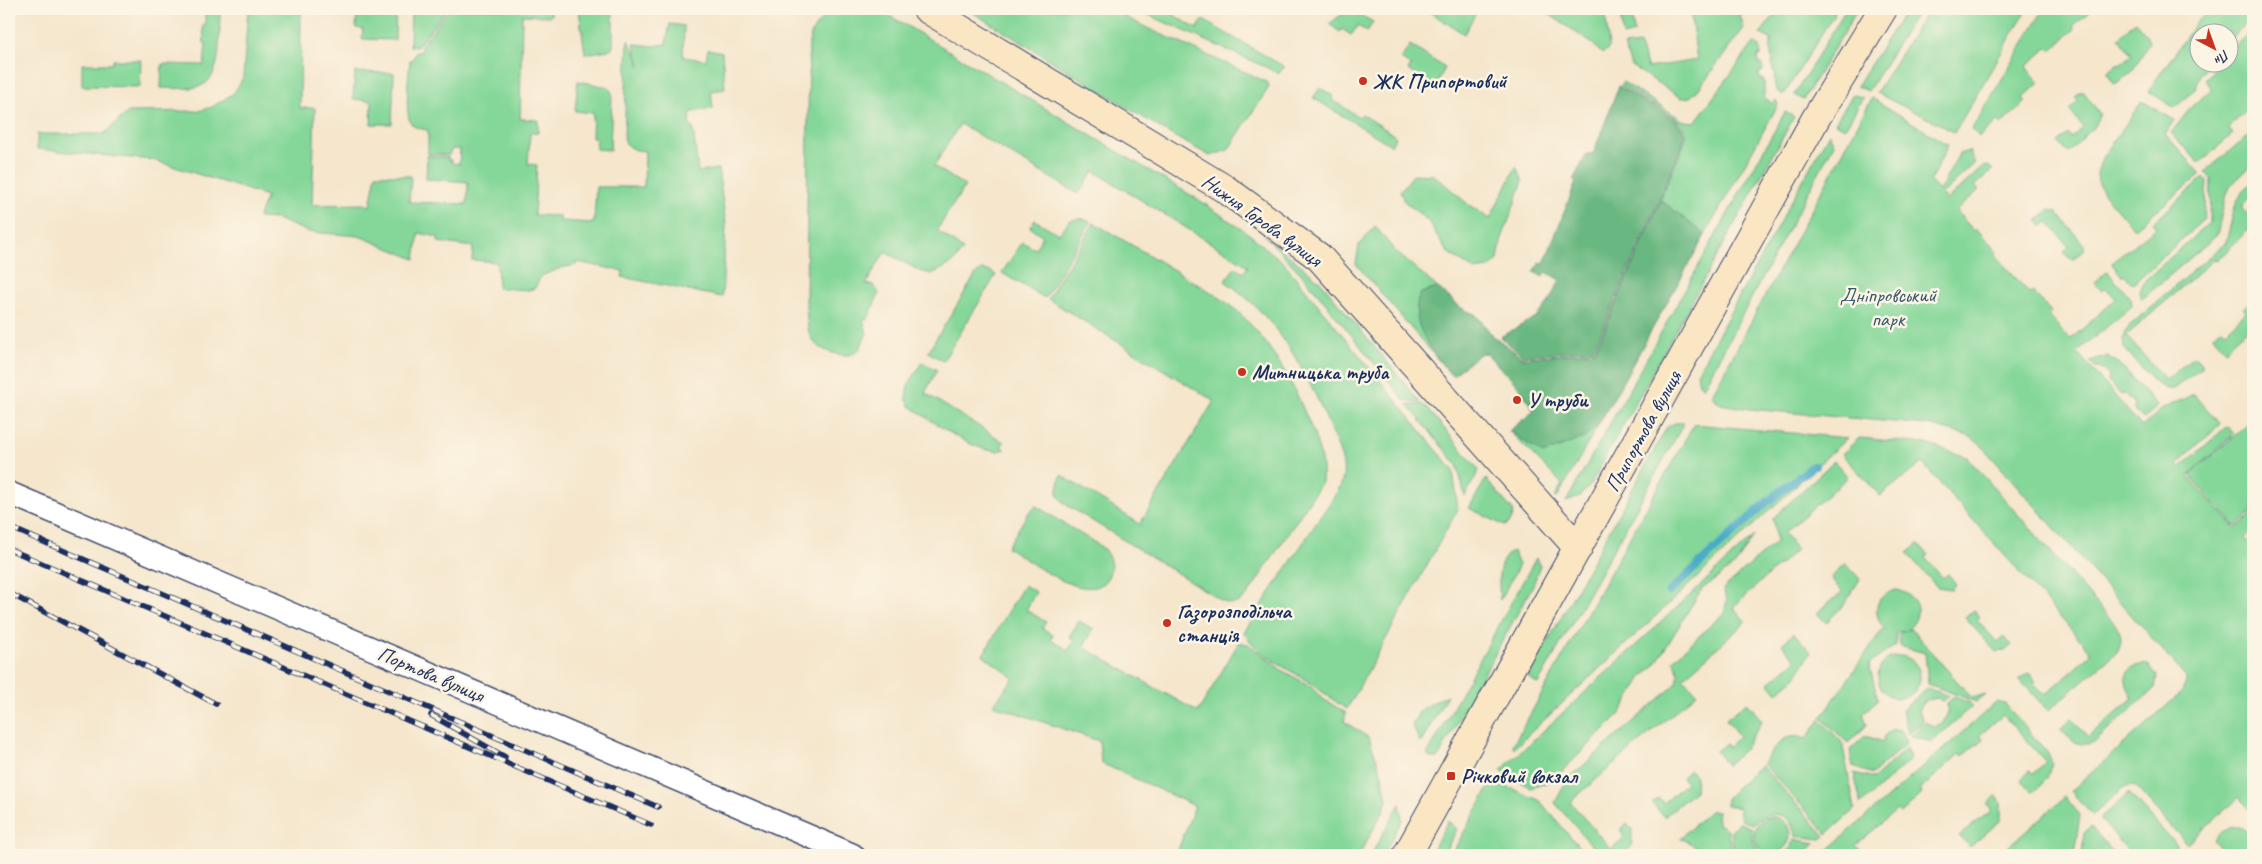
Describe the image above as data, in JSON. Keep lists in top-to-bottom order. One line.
{"streets":{"main road":["Нижня Горова вулиця","Припортова вулиця"],"street":["Портова вулиця"]},"crossings":[["Нижня Горова вулиця","Припортова вулиця"]],"parks":["Дніпровський парк"],"places":{"other":["ЖК Припортовий","Митницька труба","У труби","Газорозподільча станція"],"transit":["Річковий вокзал"]},"north":"bottom right"}
